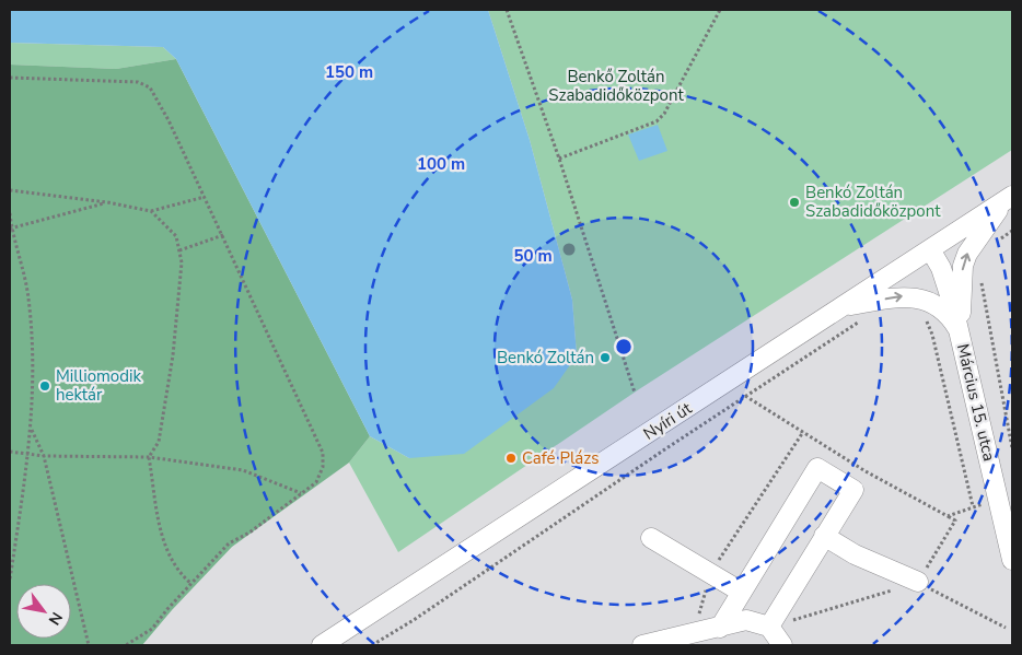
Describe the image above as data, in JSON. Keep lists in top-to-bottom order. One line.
{"streets":{"street":["Március 15. utca","Nyíri út"]},"crossings":[["Március 15. utca","Nyíri út"]],"parks":["Benkő Zoltán Szabadidőközpont"],"places":["Benkó Zoltán Szabadidőközpont","Benkó Zoltán","Milliomodik hektár","Café Plázs"],"north":"bottom right","rings":["150 m","100 m","50 m"]}
